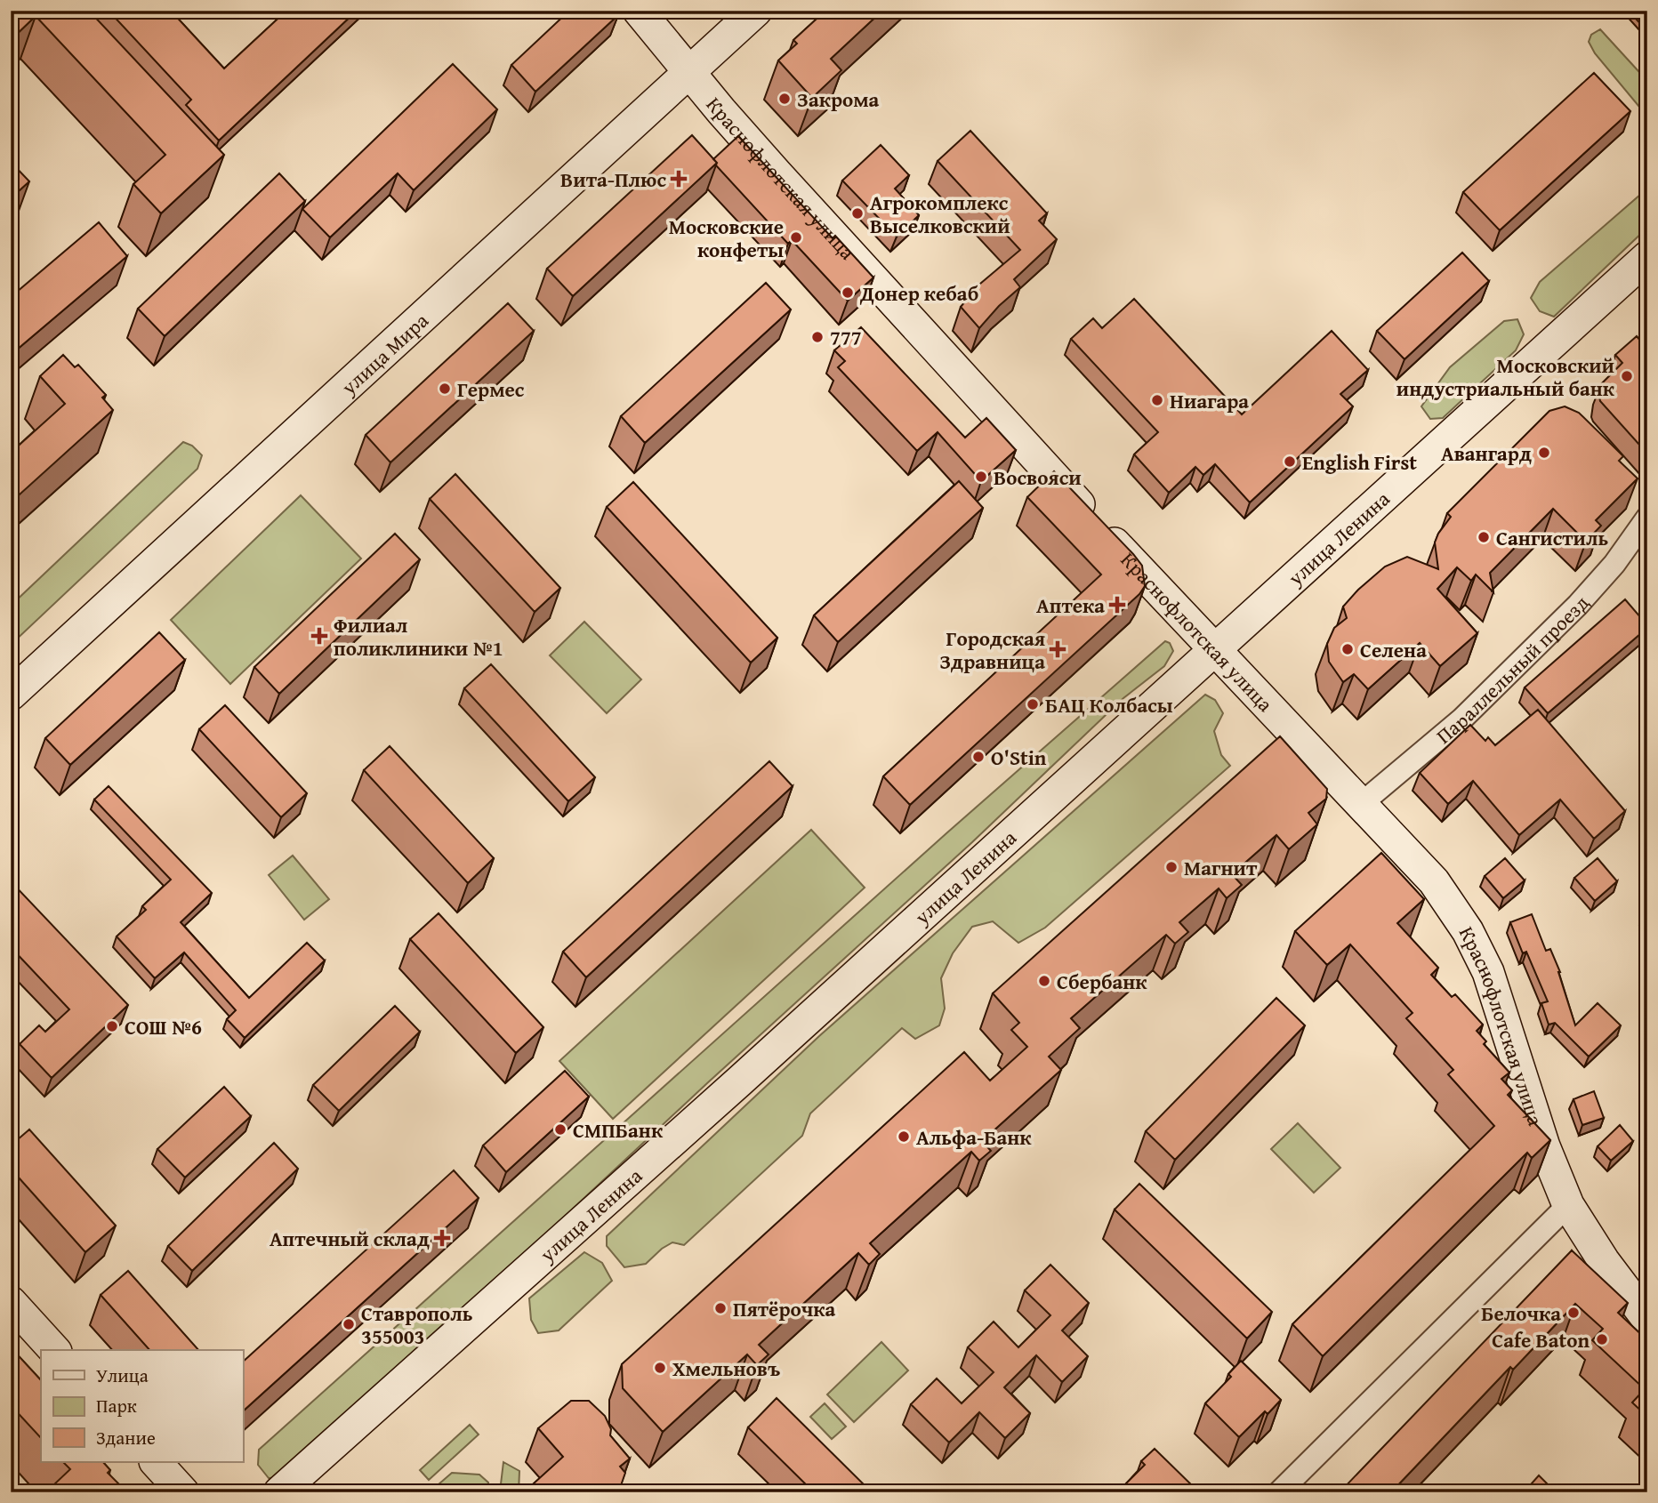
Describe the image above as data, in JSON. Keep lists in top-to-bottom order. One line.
{"streets":{"main road":["Краснофлотская улица","улица Мира","улица Ленина"],"street":["Параллельный проезд"]},"crossings":[["Краснофлотская улица","улица Мира"],["Краснофлотская улица","улица Ленина"],["Краснофлотская улица","Параллельный проезд"]],"places":{"other":["Закрома","Агрокомплекс Выселковский","Московские конфеты","Донер кебаб","777","Московский индустриальный банк","Гермес","Ниагара","Авангард","English First","Восвояси","Сангистиль","Селена","БАЦ Колбасы","O'Stin","Магнит","Сбербанк","СОШ №6","СМПБанк","Альфа-Банк","Пятёрочка","Белочка","Ставрополь 355003","Cafe Baton","Хмельновъ"],"health":["Вита-Плюс","Аптека","Филиал поликлиники №1","Городская Здравница","Аптечный склад"]},"legend":["Улица","Парк","Здание"]}
